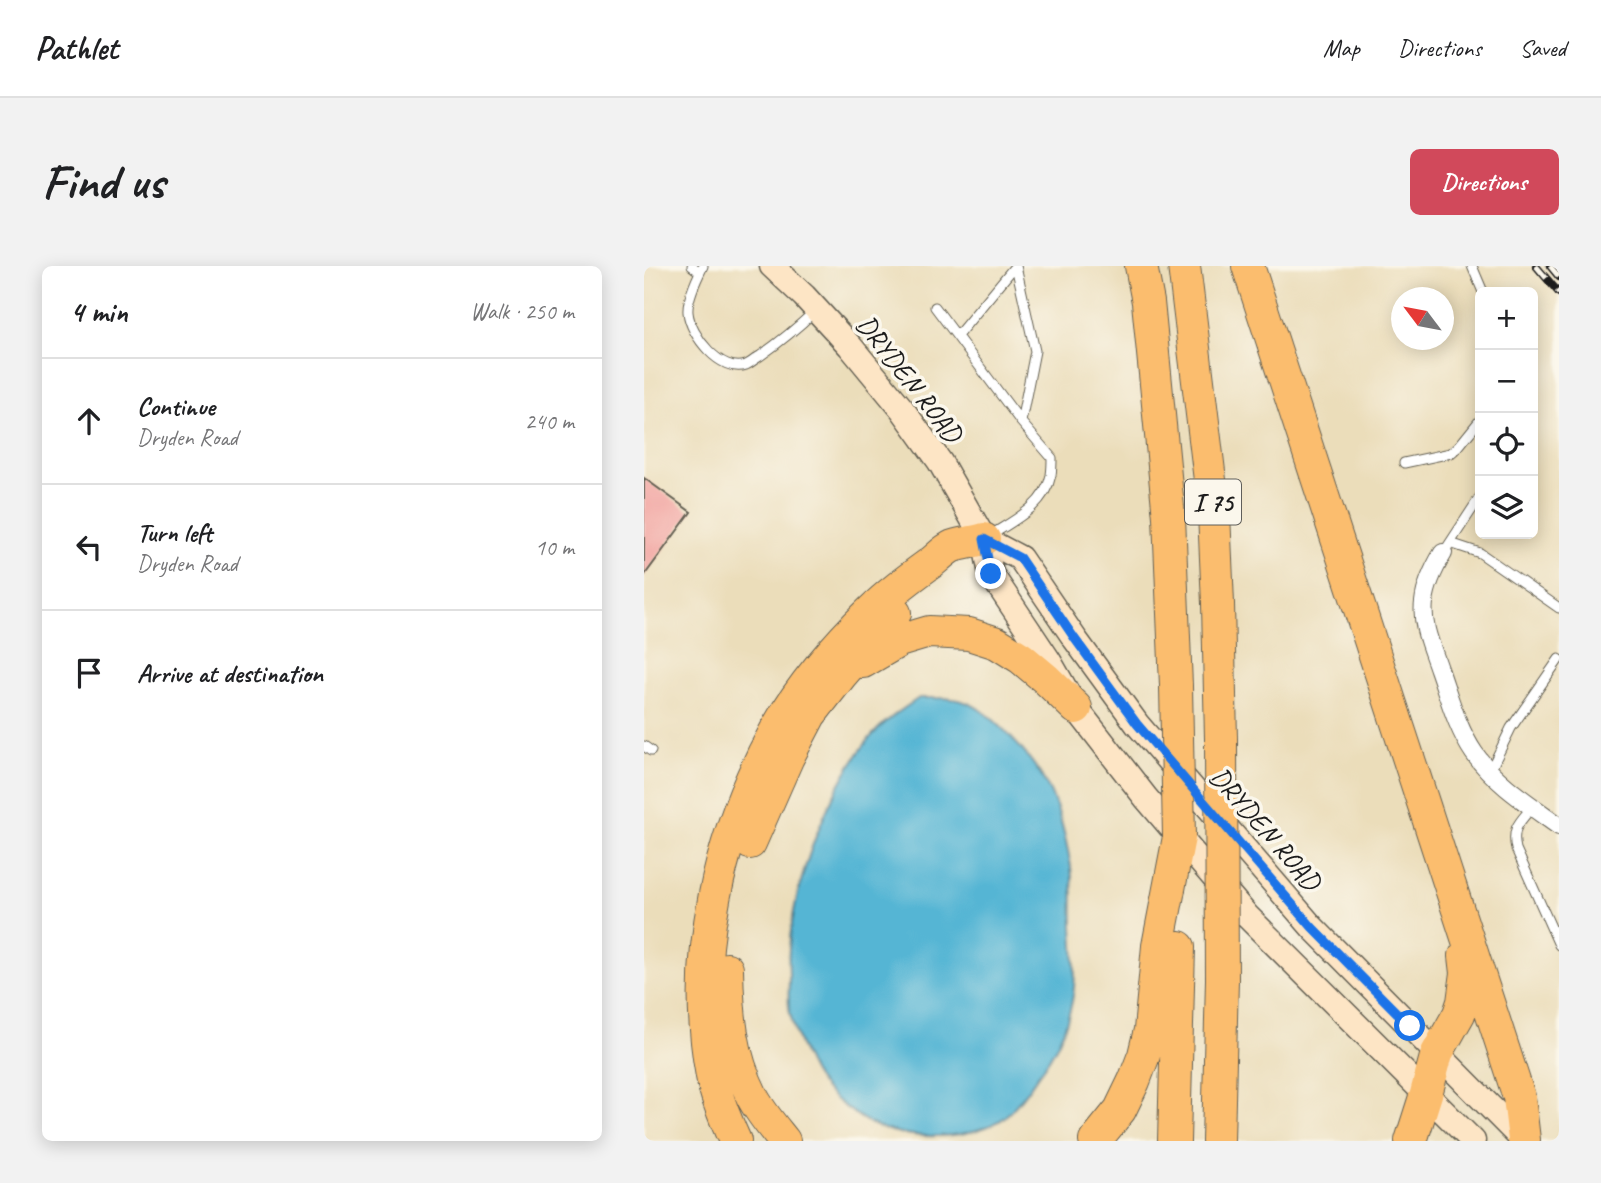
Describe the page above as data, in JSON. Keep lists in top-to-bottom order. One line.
{"streets":{"highway":["I 75"],"main road":["DRYDEN ROAD"]},"north":"top left","page":{"header":"Pathlet","nav":["Map","Directions","Saved"],"buttons":"Directions","title":"Find us","heading":["4 min","Walk · 250 m"],"map_buttons":["+","−"],"list":[["Continue","Dryden Road","240 m"],["Turn left","Dryden Road","10 m"],"Arrive at destination"]}}
